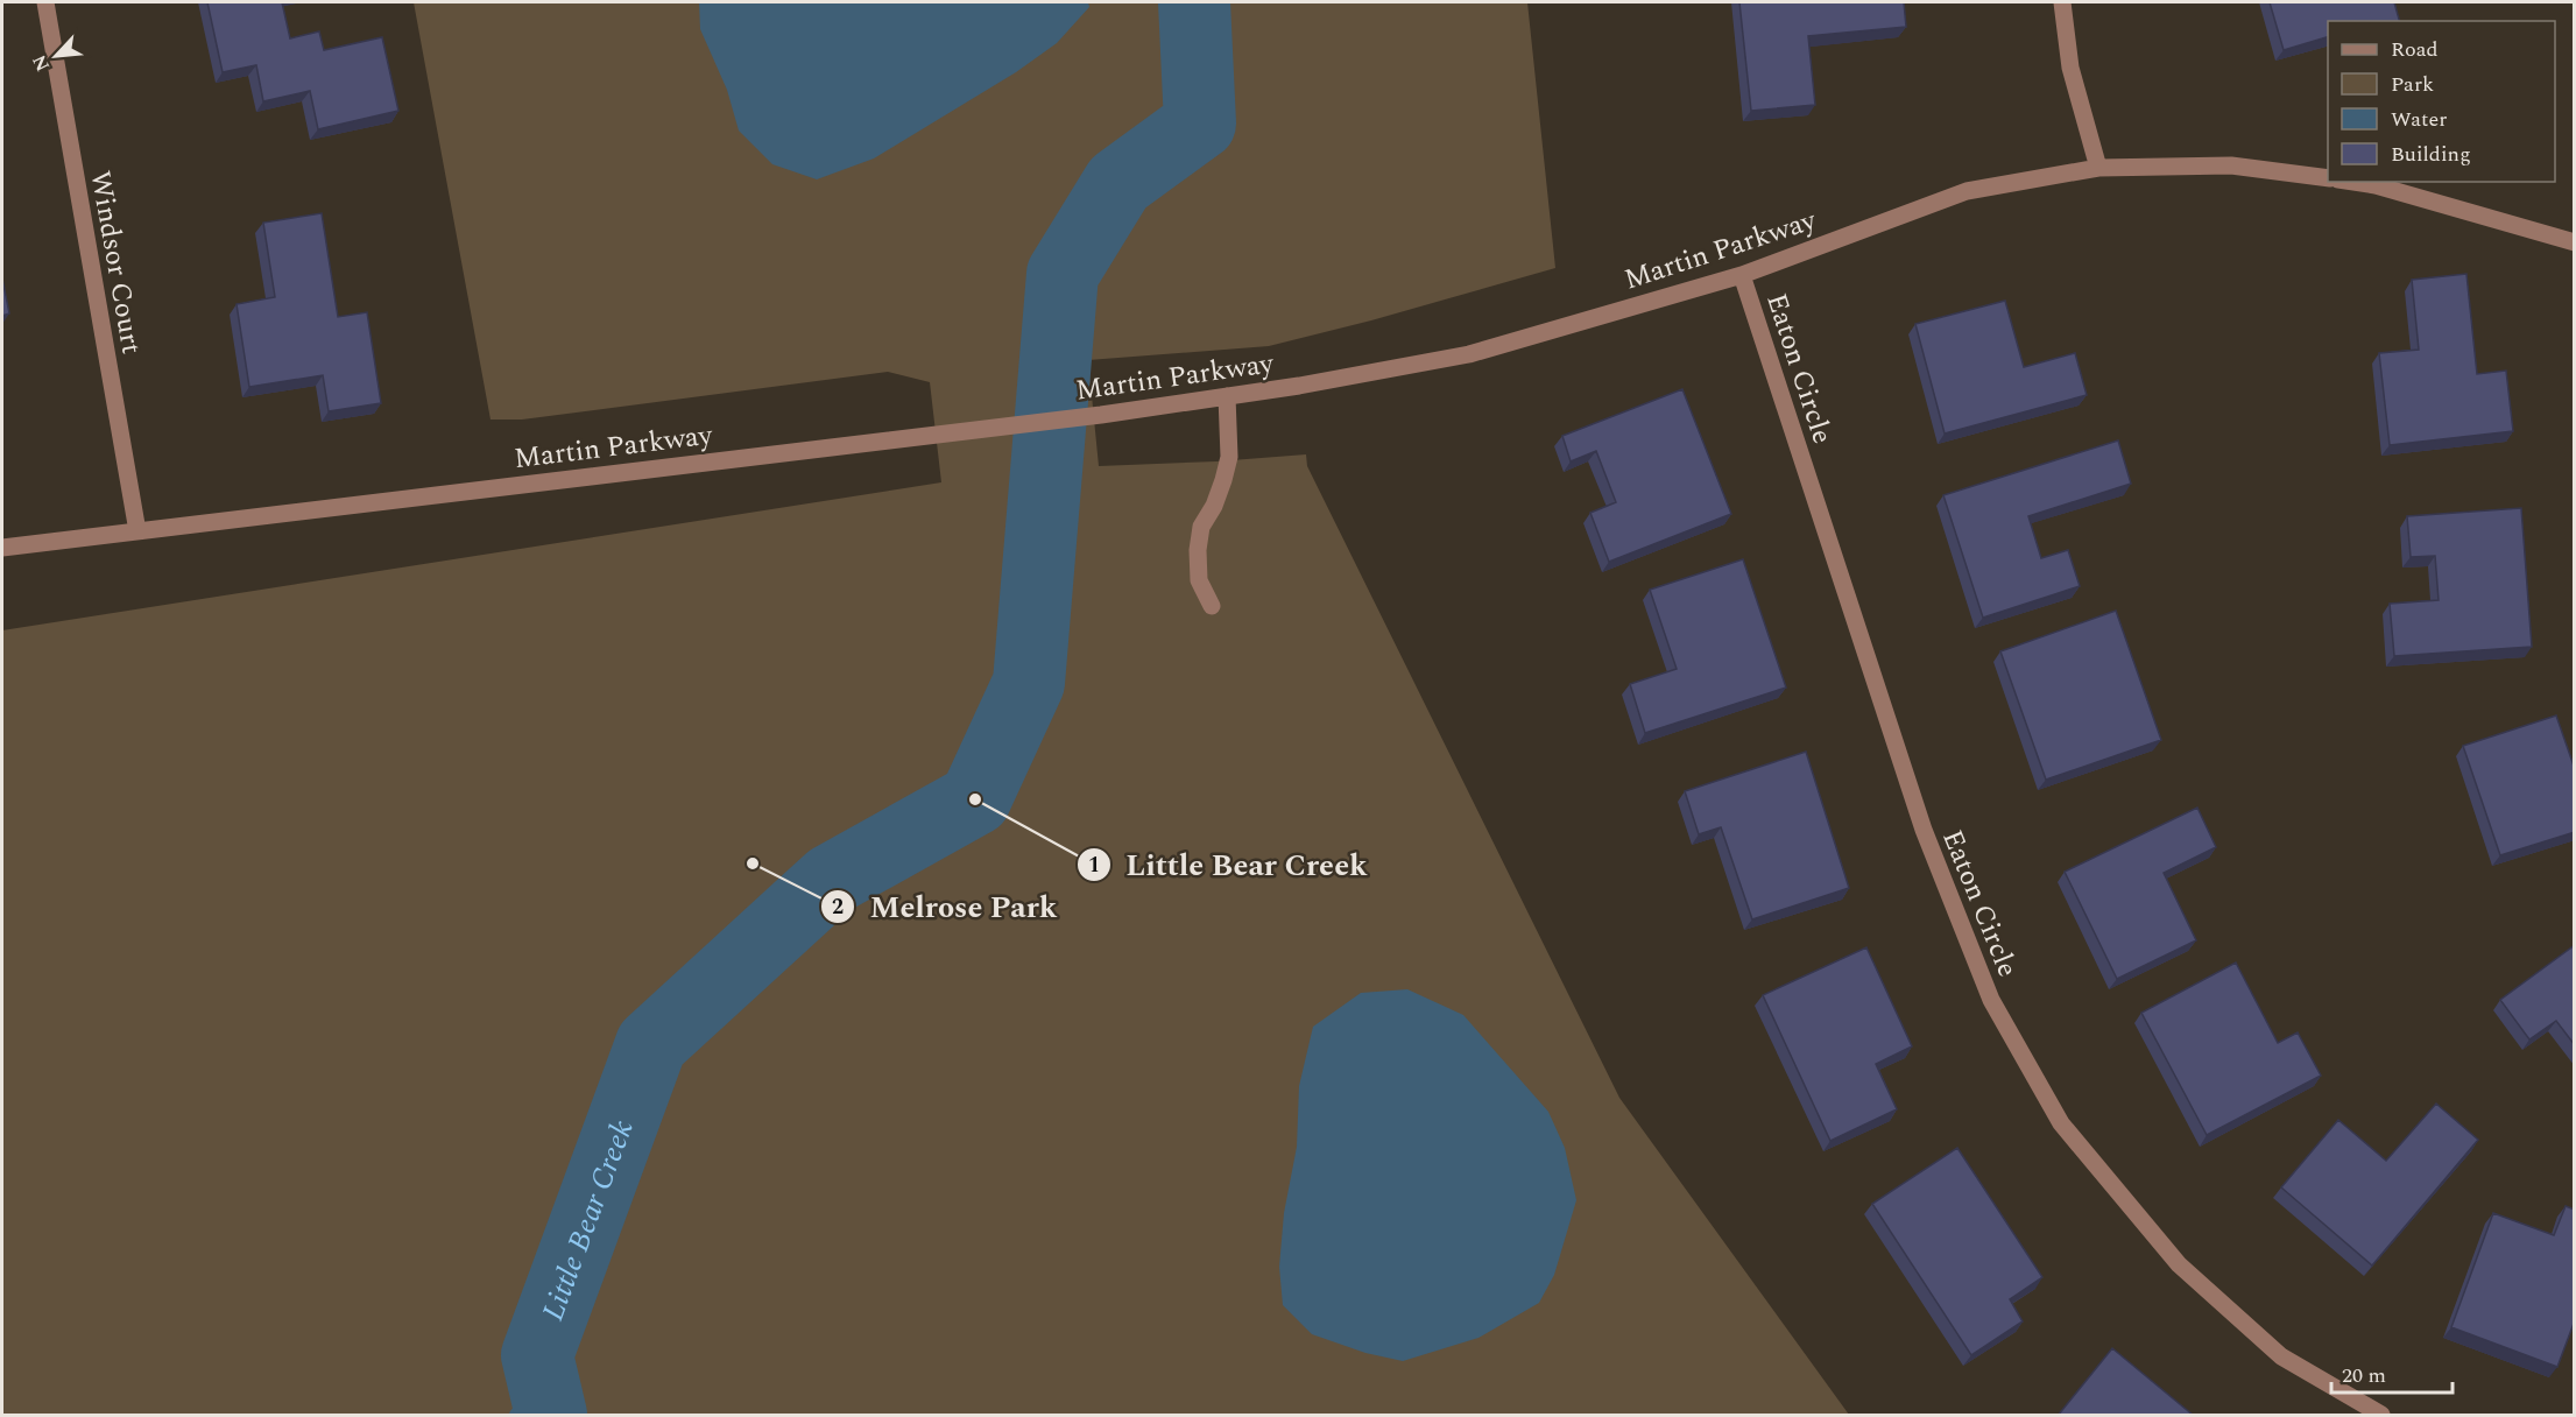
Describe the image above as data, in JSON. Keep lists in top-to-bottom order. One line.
{"streets":{"street":["Martin Parkway","Windsor Court","Eaton Circle"]},"crossings":[["Martin Parkway","Windsor Court"],["Martin Parkway","Eaton Circle"]],"water":["Little Bear Creek"],"places":["Little Bear Creek","Melrose Park"],"legend":["Road","Park","Water","Building"],"scale_bar":"20 m","north":"bottom left"}
